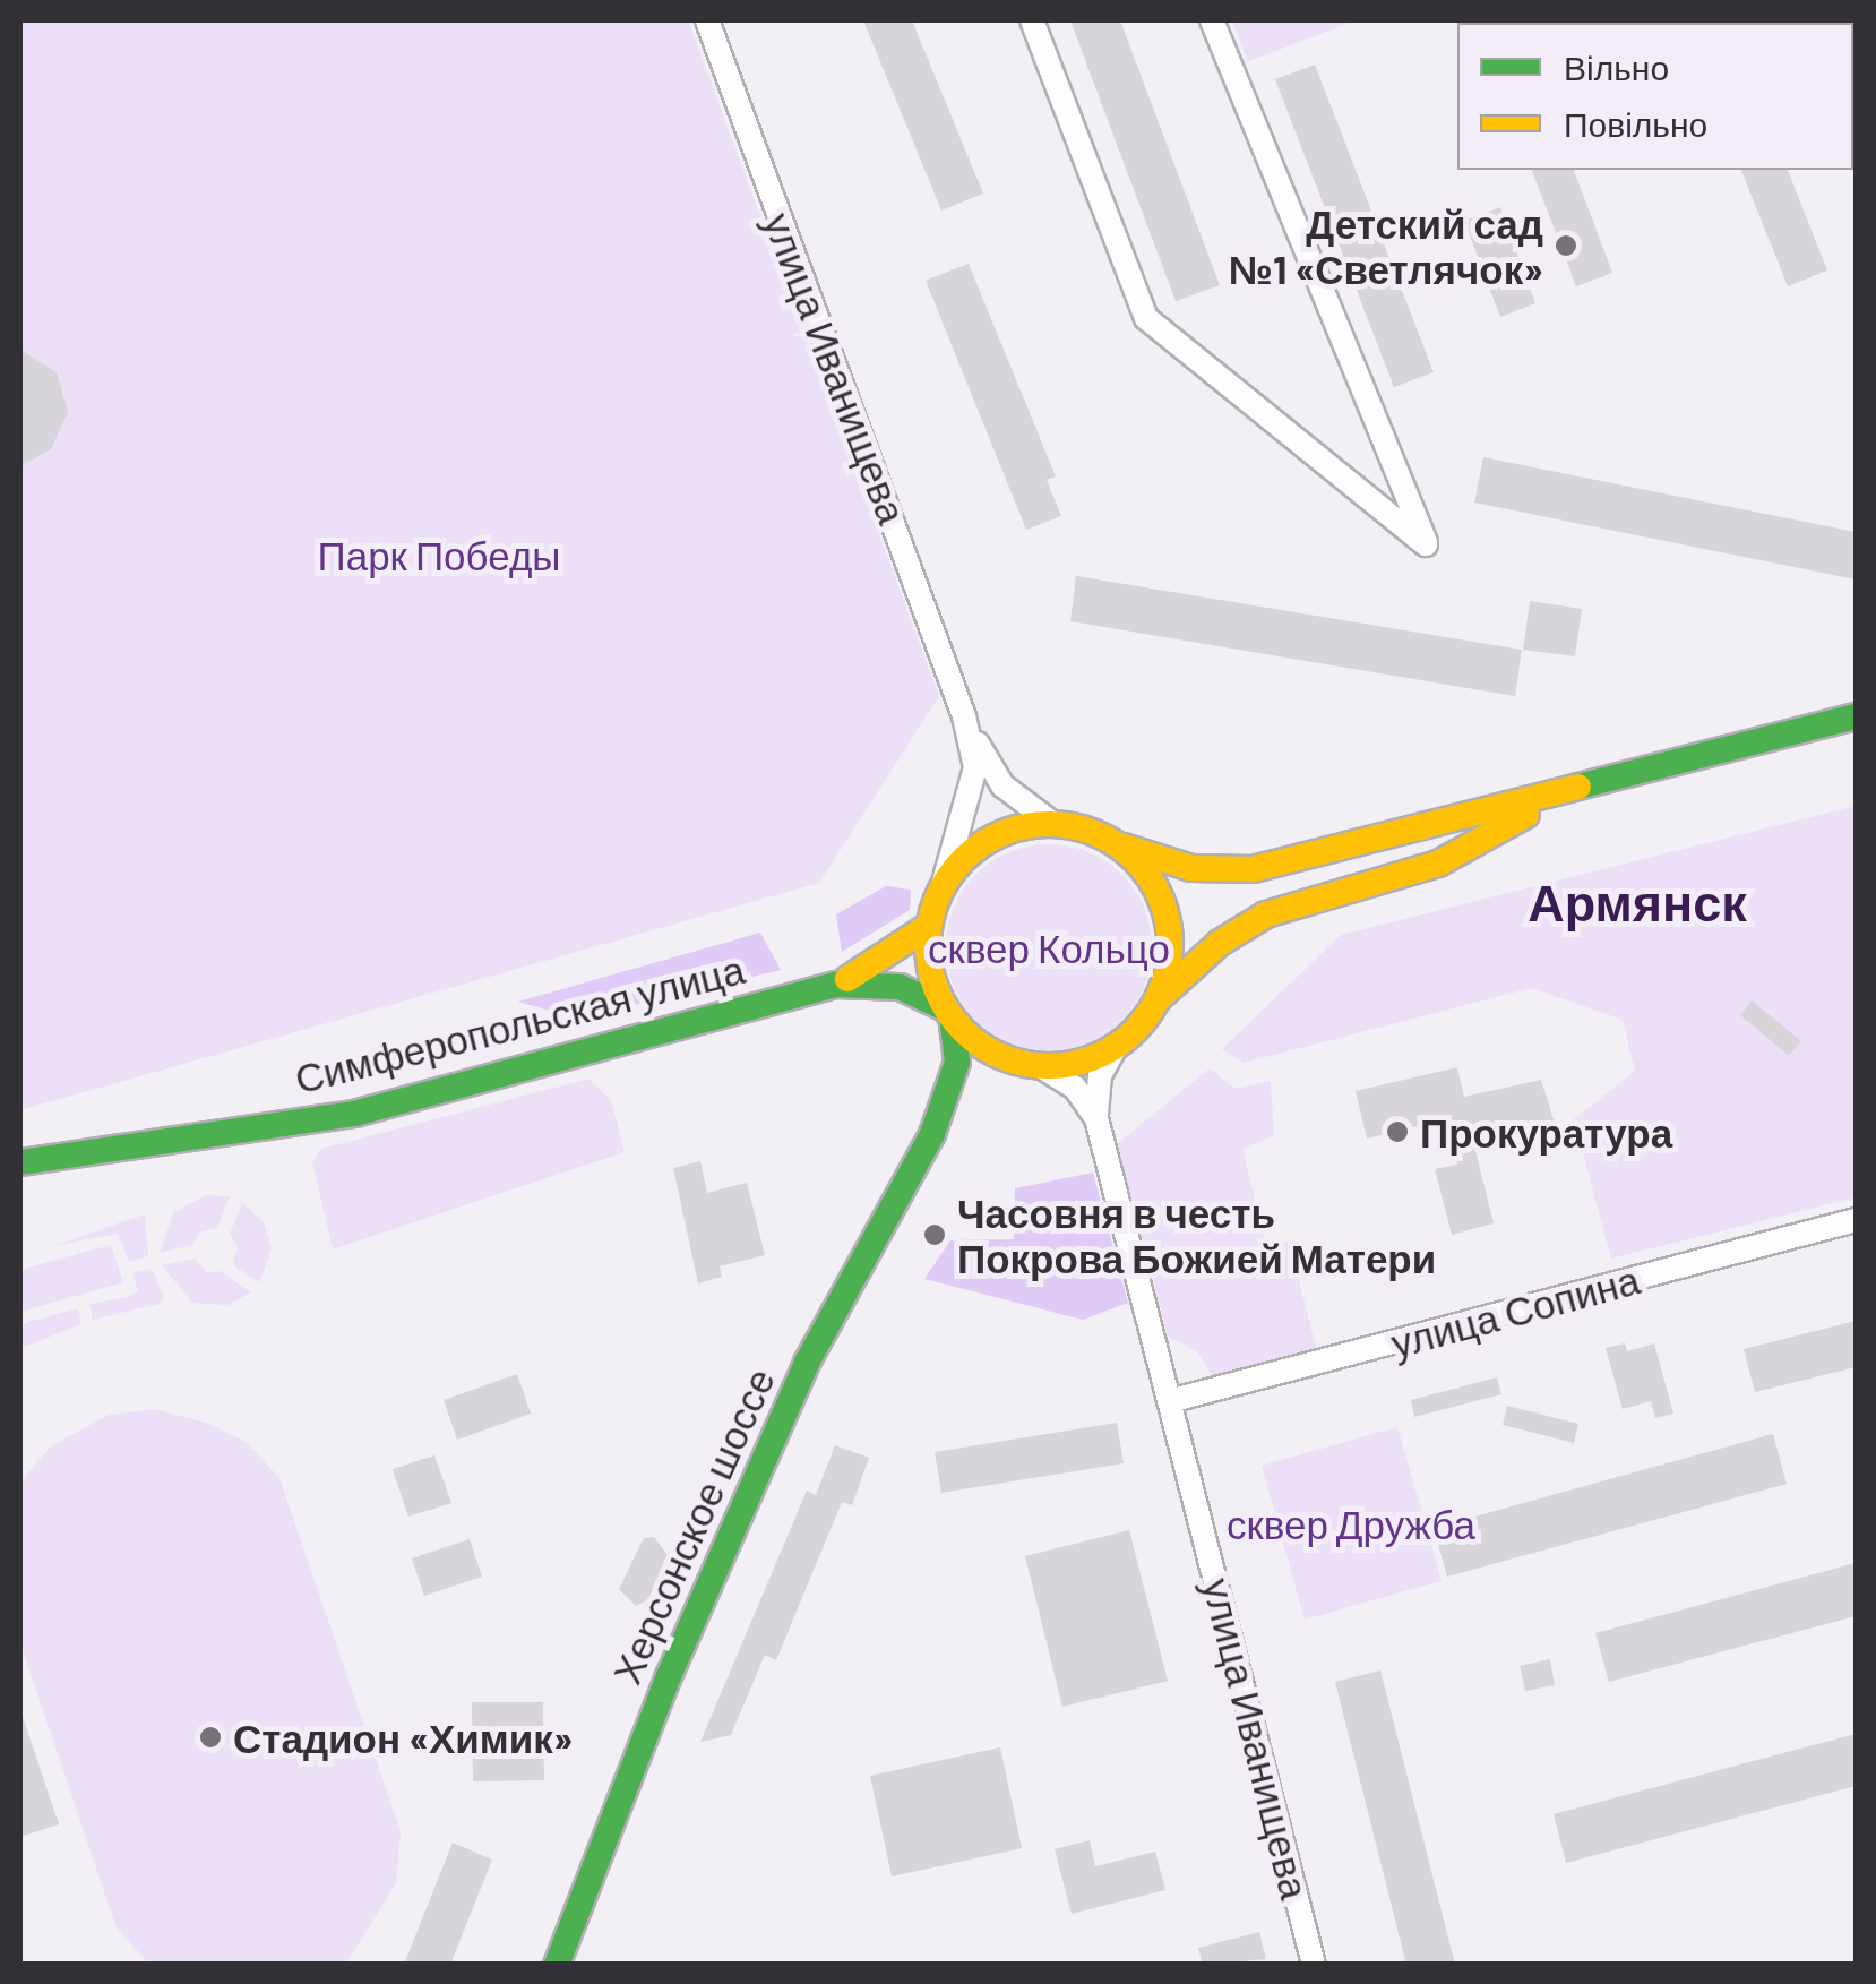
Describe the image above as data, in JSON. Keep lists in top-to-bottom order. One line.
{"streets":{"main road":["Симферопольская улица","Херсонское шоссе"],"street":["улица Иванищева","улица Сопина"]},"crossings":[["улица Иванищева","Симферопольская улица"],["улица Иванищева","улица Сопина"],["улица Иванищева","Херсонское шоссе"],["Симферопольская улица","Херсонское шоссе"]],"districts":["Армянск"],"parks":["Парк Победы","сквер Кольцо","сквер Дружба"],"places":["Детский сад №1 «Светлячок»","Прокуратура","Часовня в честь Покрова Божией Матери","Стадион «Химик»"],"legend":["Вільно","Повільно"]}
